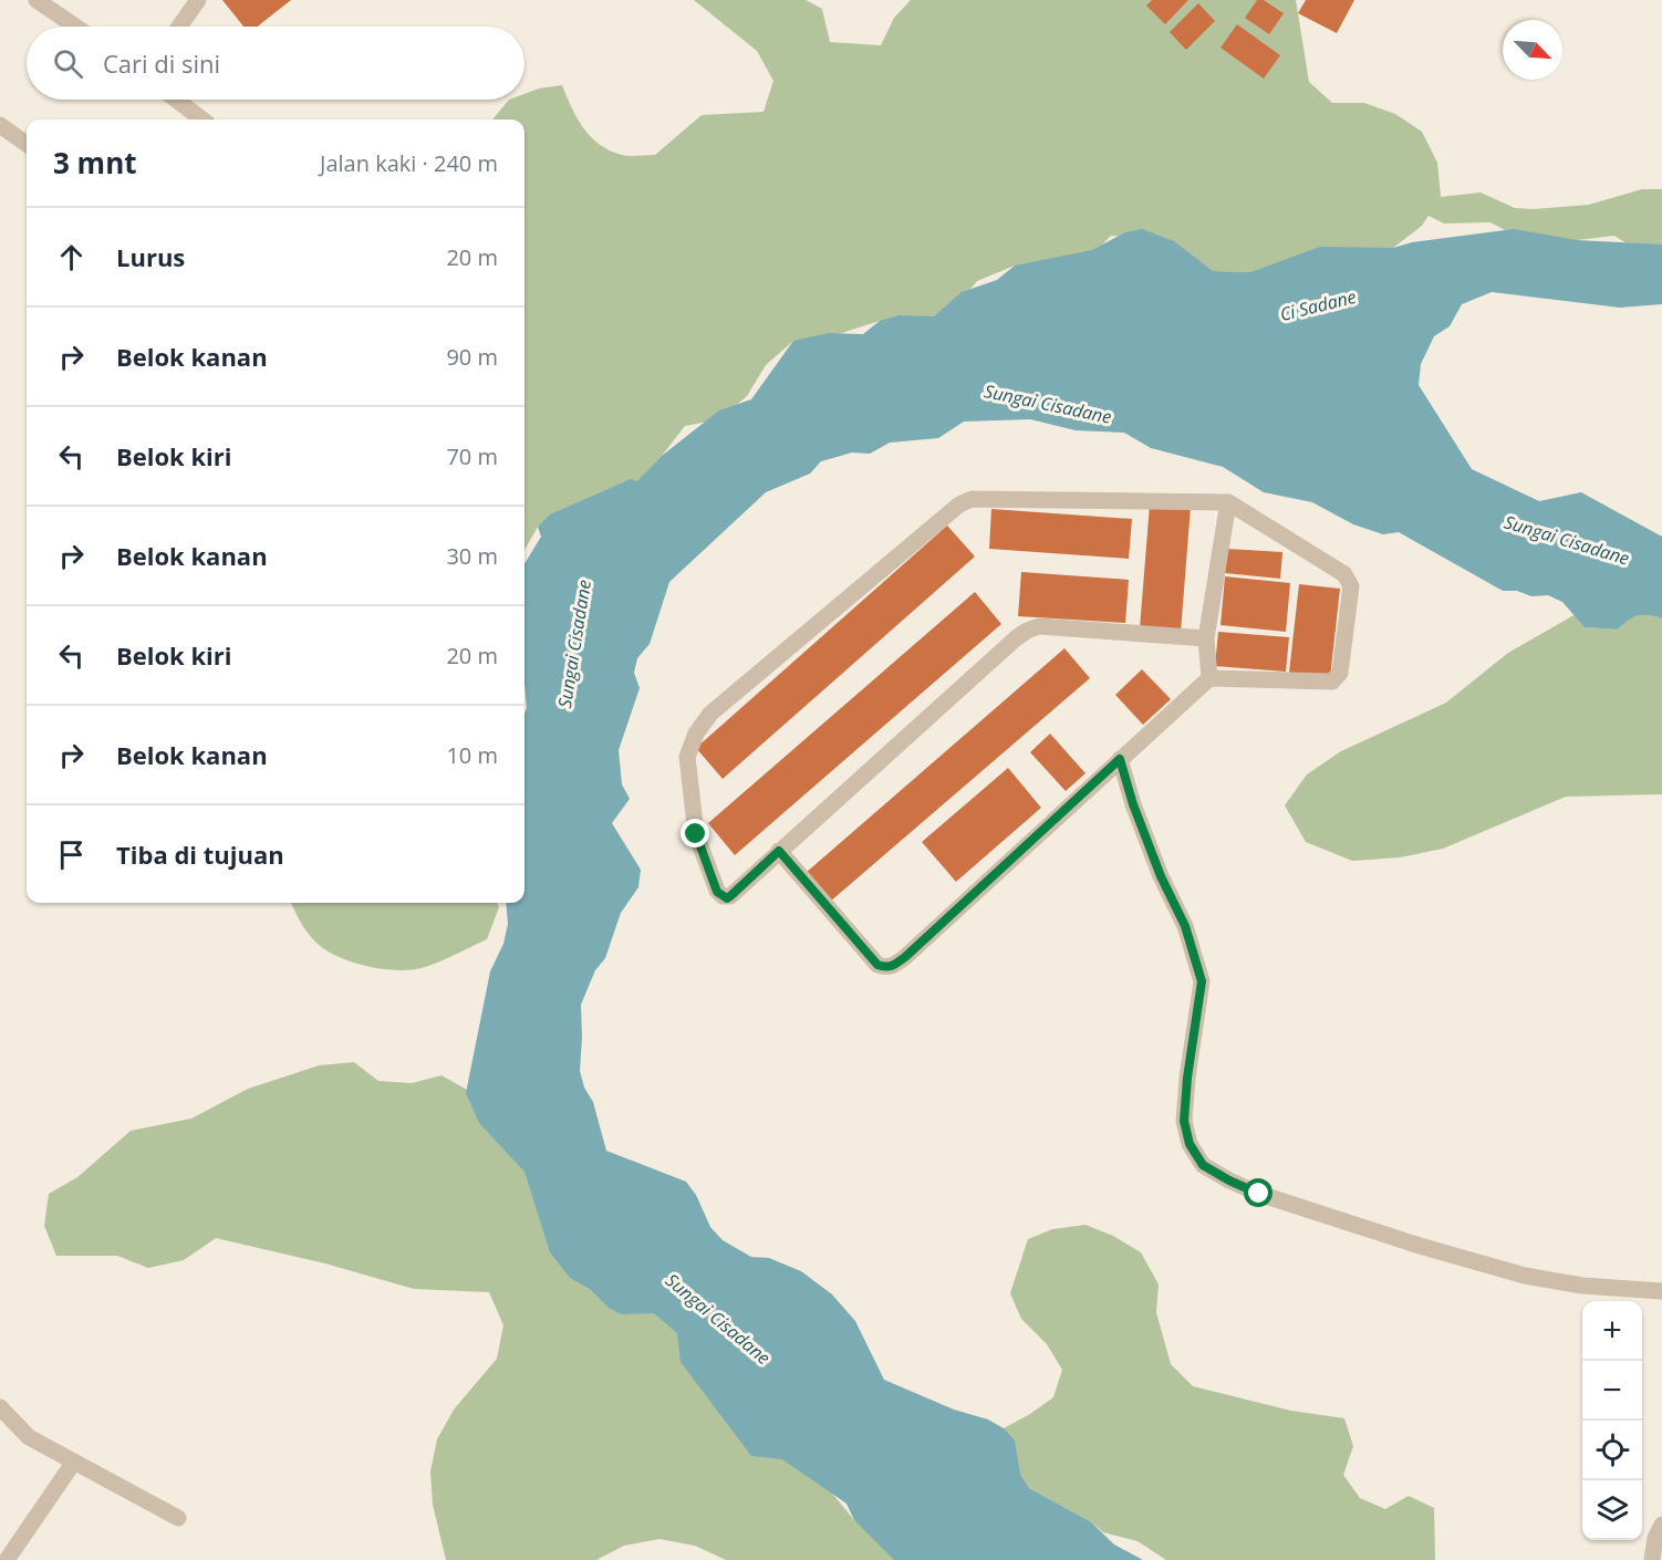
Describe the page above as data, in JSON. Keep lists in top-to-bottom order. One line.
{"water":["Ci Sadane","Sungai Cisadane"],"north":"bottom right","page":{"search":"Cari di sini","heading":["3 mnt","Jalan kaki · 240 m"],"list":[["Lurus","20 m"],["Belok kanan","90 m"],["Belok kiri","70 m"],["Belok kanan","30 m"],["Belok kiri","20 m"],["Belok kanan","10 m"],"Tiba di tujuan"],"map_buttons":["+","−"]}}
